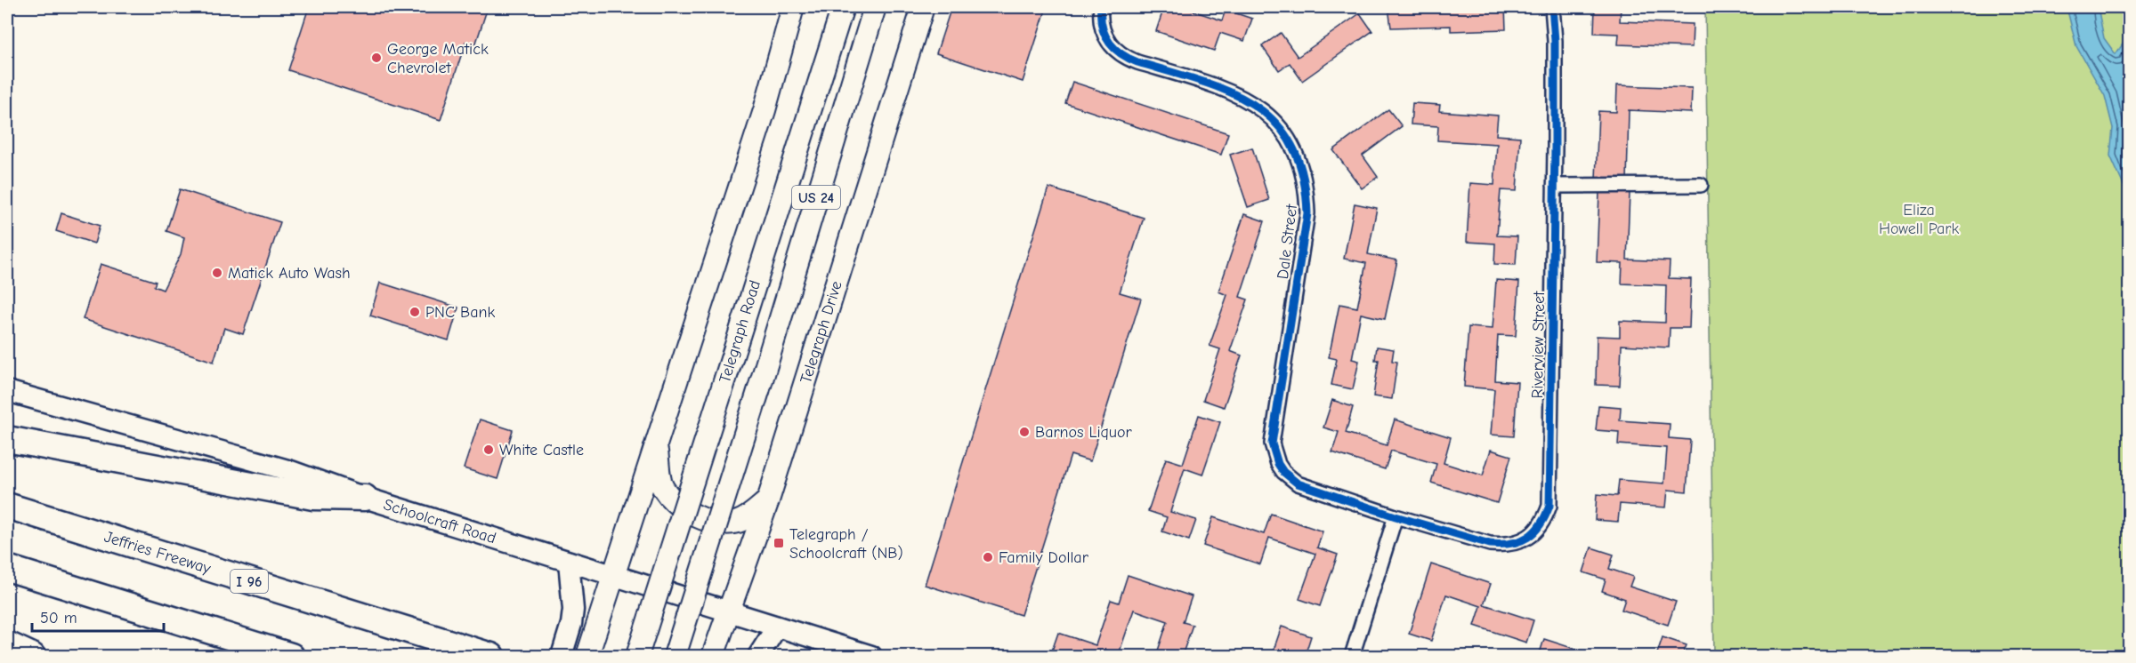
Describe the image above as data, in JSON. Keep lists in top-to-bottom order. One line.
{"streets":{"highway":["Jeffries Freeway","I 96"],"main road":["US 24","Telegraph Road","Telegraph Drive","Schoolcraft Road"],"street":["Dale Street","Riverview Street"]},"crossings":[["Dale Street","Riverview Street"],["Telegraph Drive","Schoolcraft Road"]],"parks":["Eliza Howell Park"],"places":{"other":["George Matick Chevrolet","Matick Auto Wash","PNC Bank","Barnos Liquor","White Castle","Family Dollar"],"transit":["Telegraph / Schoolcraft (NB)"]},"scale_bar":"50 m"}
